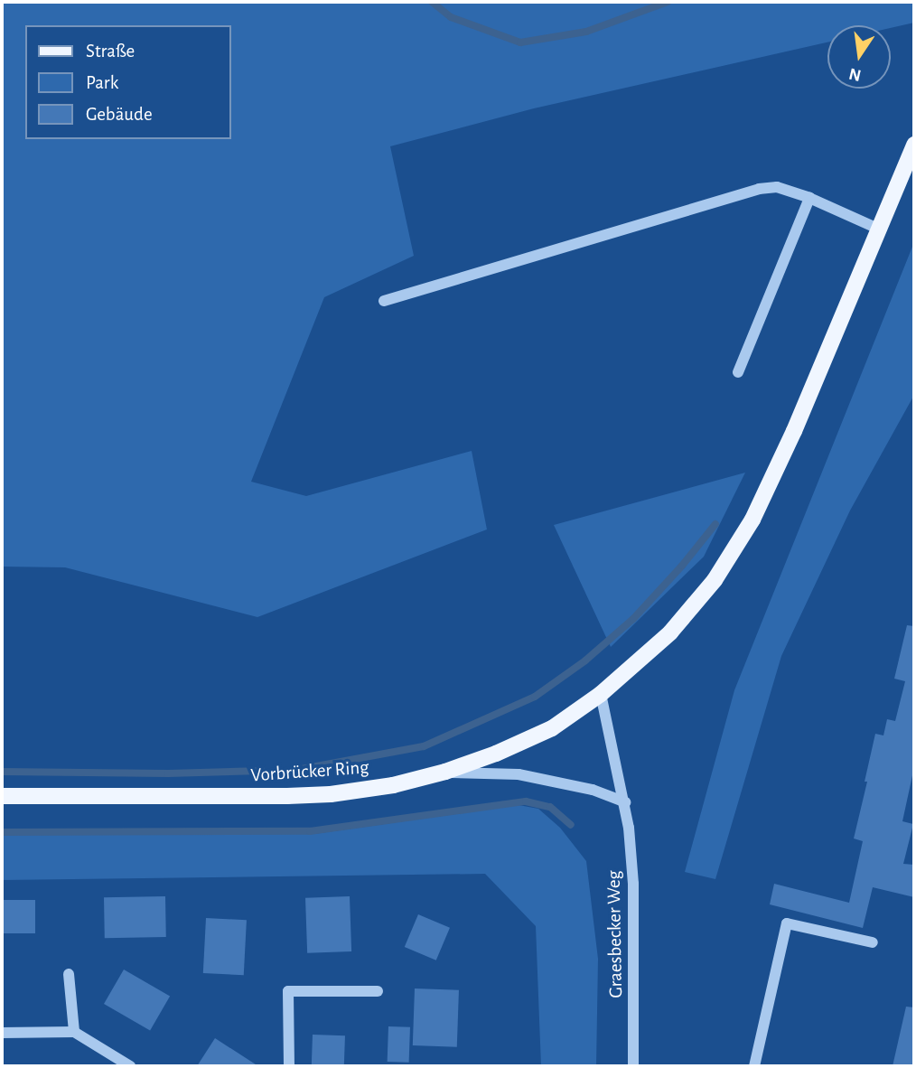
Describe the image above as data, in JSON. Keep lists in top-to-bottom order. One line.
{"streets":{"main road":["Vorbrücker Ring"],"street":["Graesbecker Weg"]},"crossings":[["Vorbrücker Ring","Graesbecker Weg"]],"legend":["Straße","Park","Gebäude"],"north":"bottom"}
